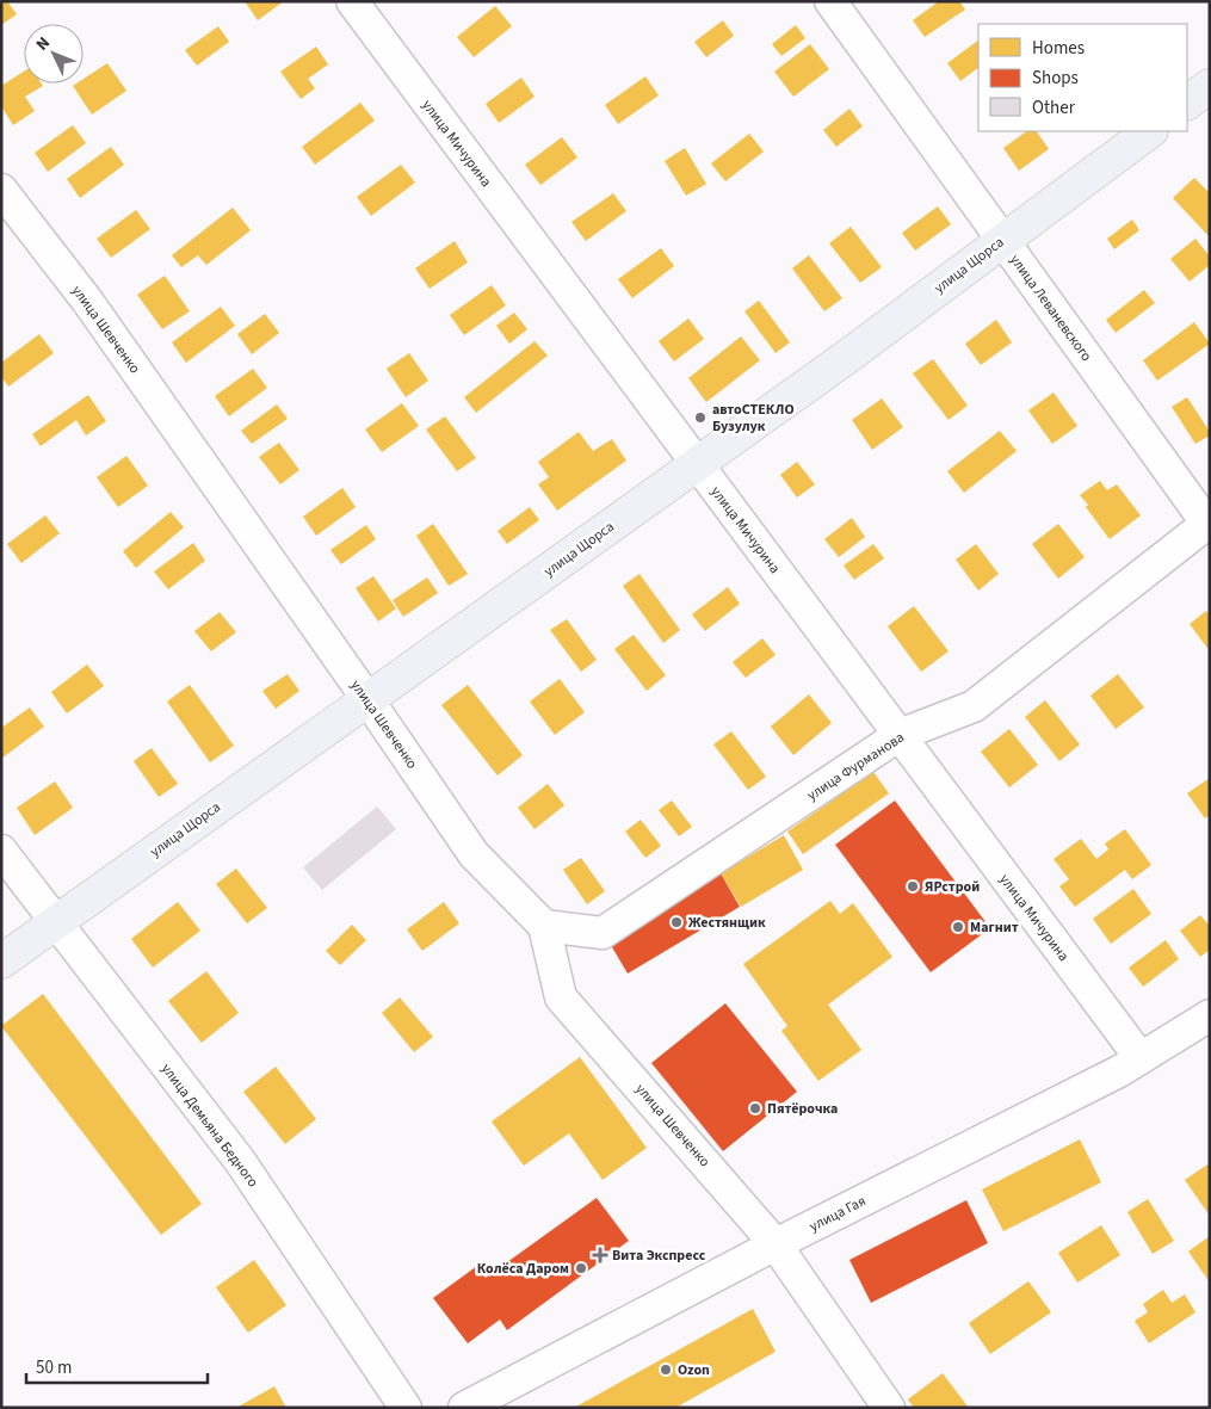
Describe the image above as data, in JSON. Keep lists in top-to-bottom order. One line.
{"streets":{"main road":["улица Щорса"],"street":["улица Мичурина","улица Леваневского","улица Шевченко","улица Фурманова","улица Демьяна Бедного","улица Гая"]},"crossings":[["улица Мичурина","улица Щорса"],["улица Мичурина","улица Фурманова"],["улица Мичурина","улица Гая"],["улица Щорса","улица Леваневского"],["улица Щорса","улица Шевченко"],["улица Щорса","улица Демьяна Бедного"],["улица Леваневского","улица Фурманова"],["улица Шевченко","улица Фурманова"],["улица Шевченко","улица Гая"]],"places":{"other":["автоСТЕКЛО Бузулук","ЯРстрой","Жестянщик","Магнит","Пятёрочка","Колёса Даром","Ozon"],"health":["Вита Экспресс"]},"legend":["Homes","Shops","Other"],"scale_bar":"50 m","north":"top left"}
